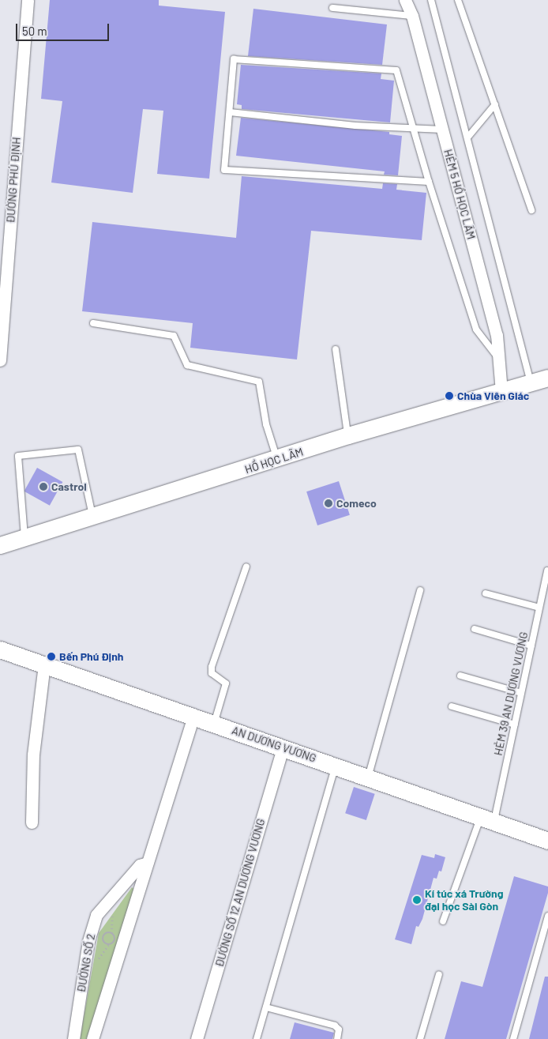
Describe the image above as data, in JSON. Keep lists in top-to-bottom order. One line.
{"streets":{"main road":["HỒ HỌC LÃM","AN DƯƠNG VƯƠNG"],"street":["ĐƯỜNG PHÚ ĐỊNH","HẺM 5 HỒ HỌC LÃM","ĐƯỜNG SỐ 12 AN DƯƠNG VƯƠNG","ĐƯỜNG SỐ 2"],"lane":["HẺM 39 AN DƯƠNG VƯƠNG"]},"crossings":[["HẺM 5 HỒ HỌC LÃM","HỒ HỌC LÃM"],["HẺM 39 AN DƯƠNG VƯƠNG","AN DƯƠNG VƯƠNG"],["AN DƯƠNG VƯƠNG","ĐƯỜNG SỐ 12 AN DƯƠNG VƯƠNG"]],"places":["Chùa Viên Giác","Castrol","Comeco","Bến Phú Định","Kí túc xá Trường đại học Sài Gòn"],"scale_bar":"50 m"}
